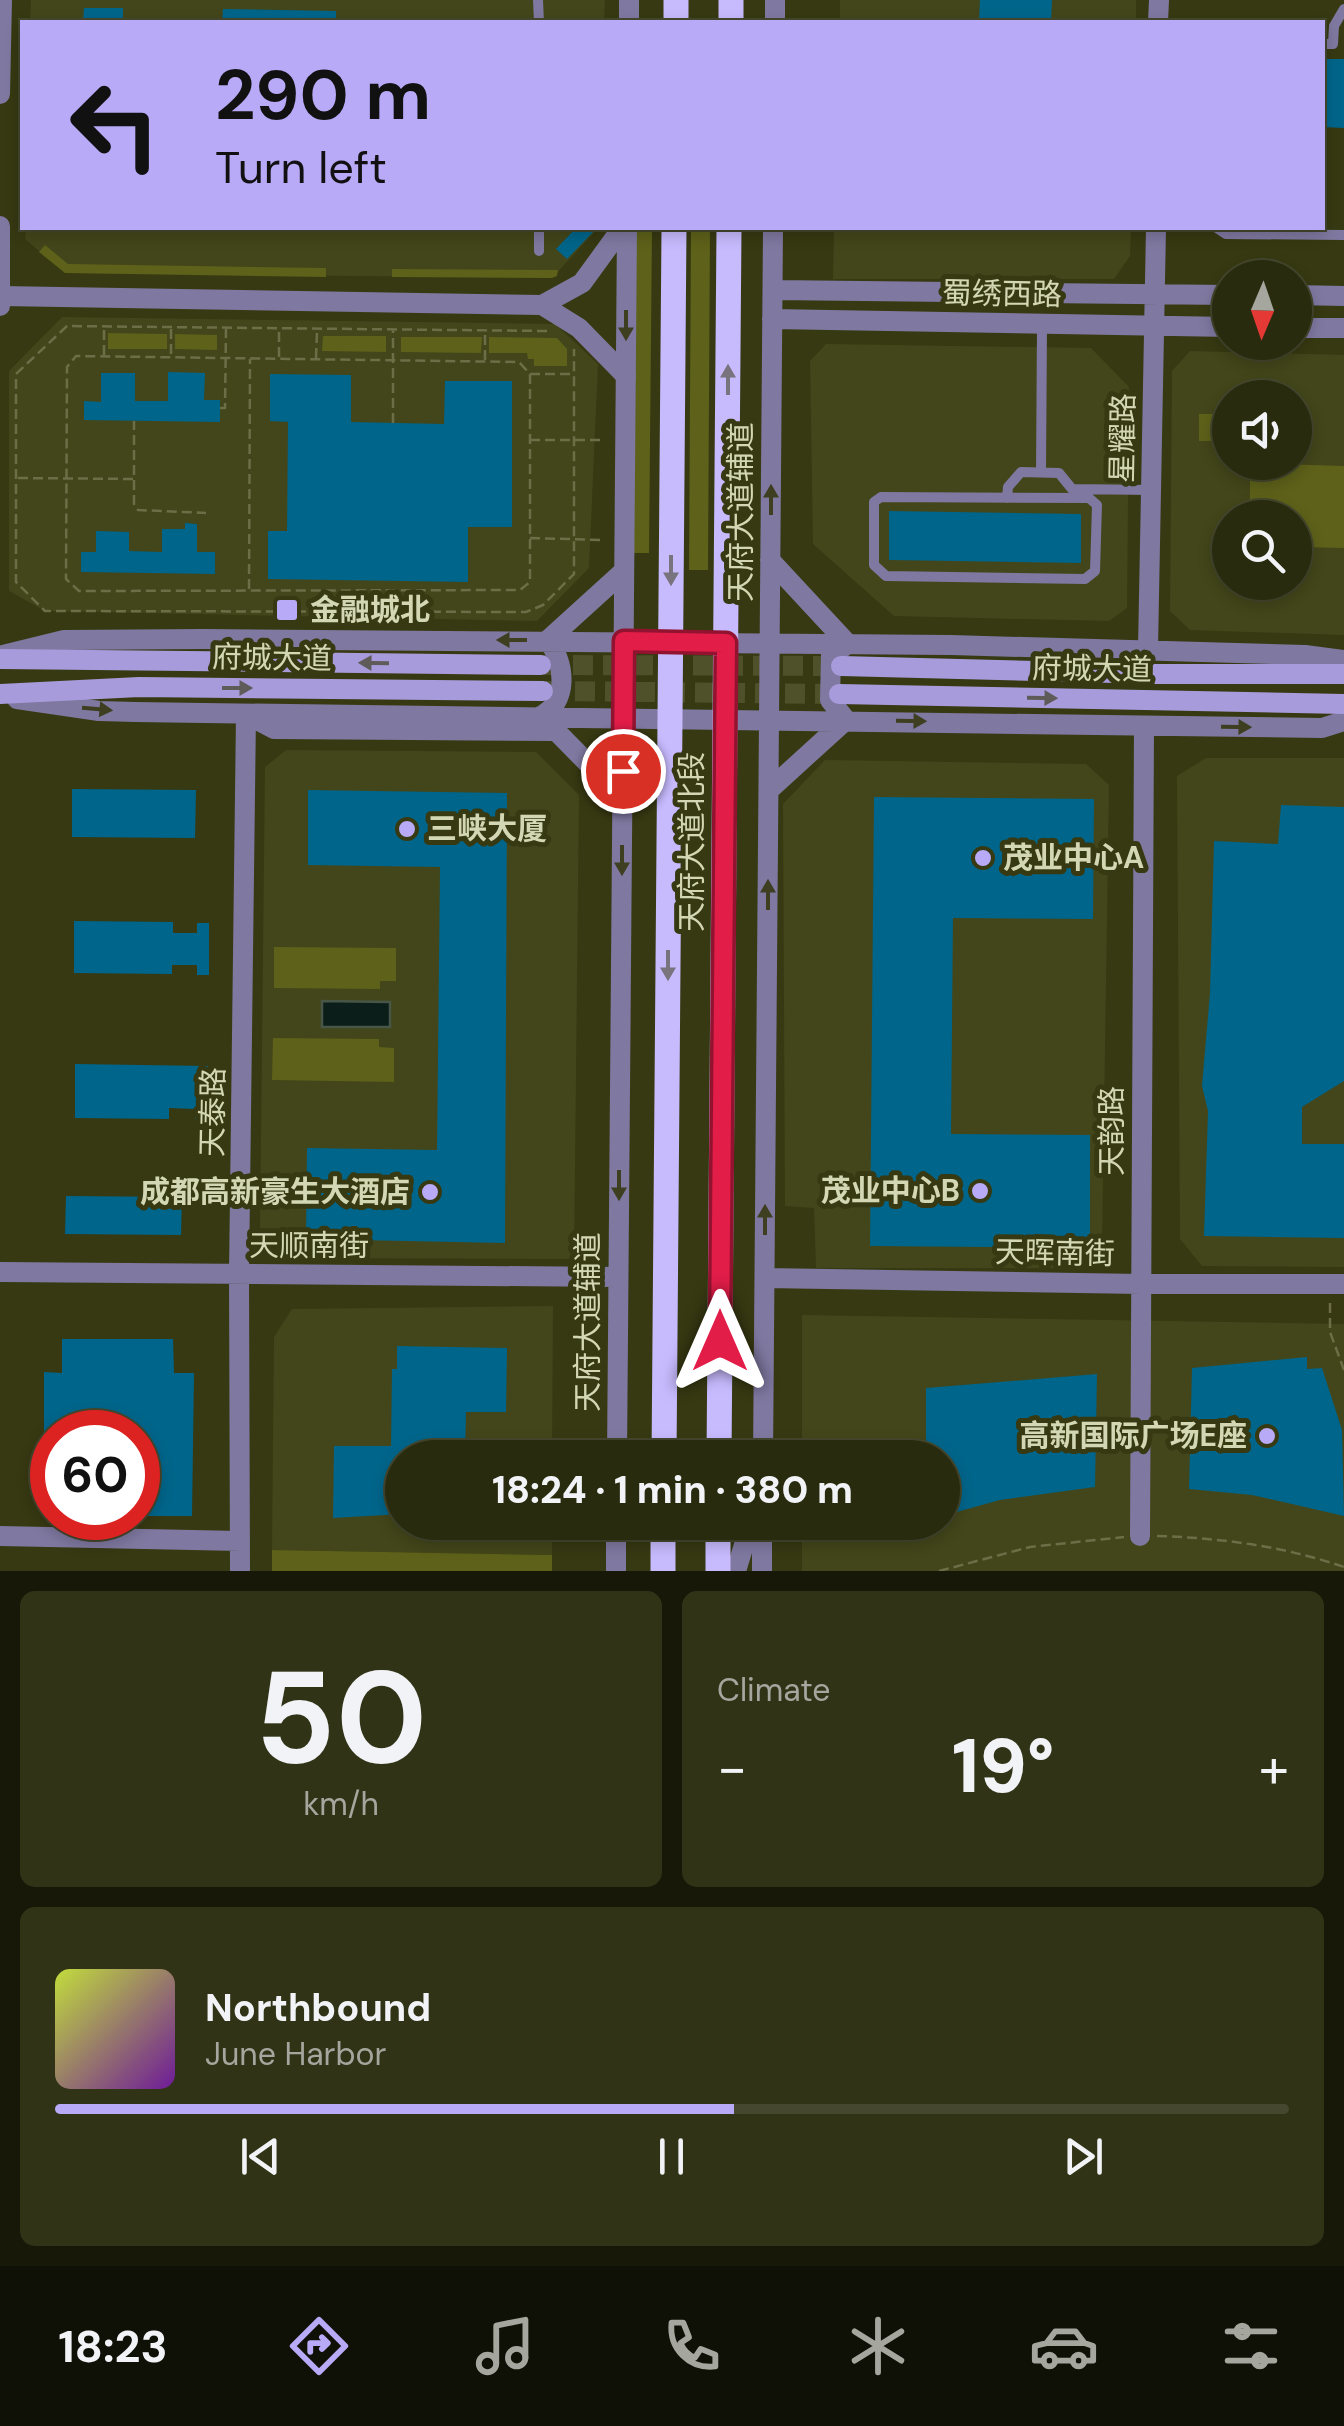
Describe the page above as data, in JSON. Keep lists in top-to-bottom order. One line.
{"streets":{"main road":["府城大道","天府大道北段"],"street":["蜀绣西路","星耀路","天府大道辅道","天泰路","天韵路","天顺南街","天晖南街"]},"crossings":[["蜀绣西路","星耀路"],["蜀绣西路","天府大道辅道"],["天府大道辅道","天顺南街"],["天府大道辅道","天晖南街"],["天泰路","天顺南街"],["天韵路","天晖南街"]],"places":{"transit":["金融城北"],"other":["三峡大厦","茂业中心A","茂业中心B","成都高新豪生大酒店","高新国际广场E座"]},"north":"bottom","page":{"turn":["290 m","Turn left"],"limit":"60","trip":"18:24 · 1 min · 380 m","tile":[["50","km/h"],"Climate"],"heat":["−","19°","+"],"song":["Northbound","June Harbor"],"tabs":"18:23"}}
